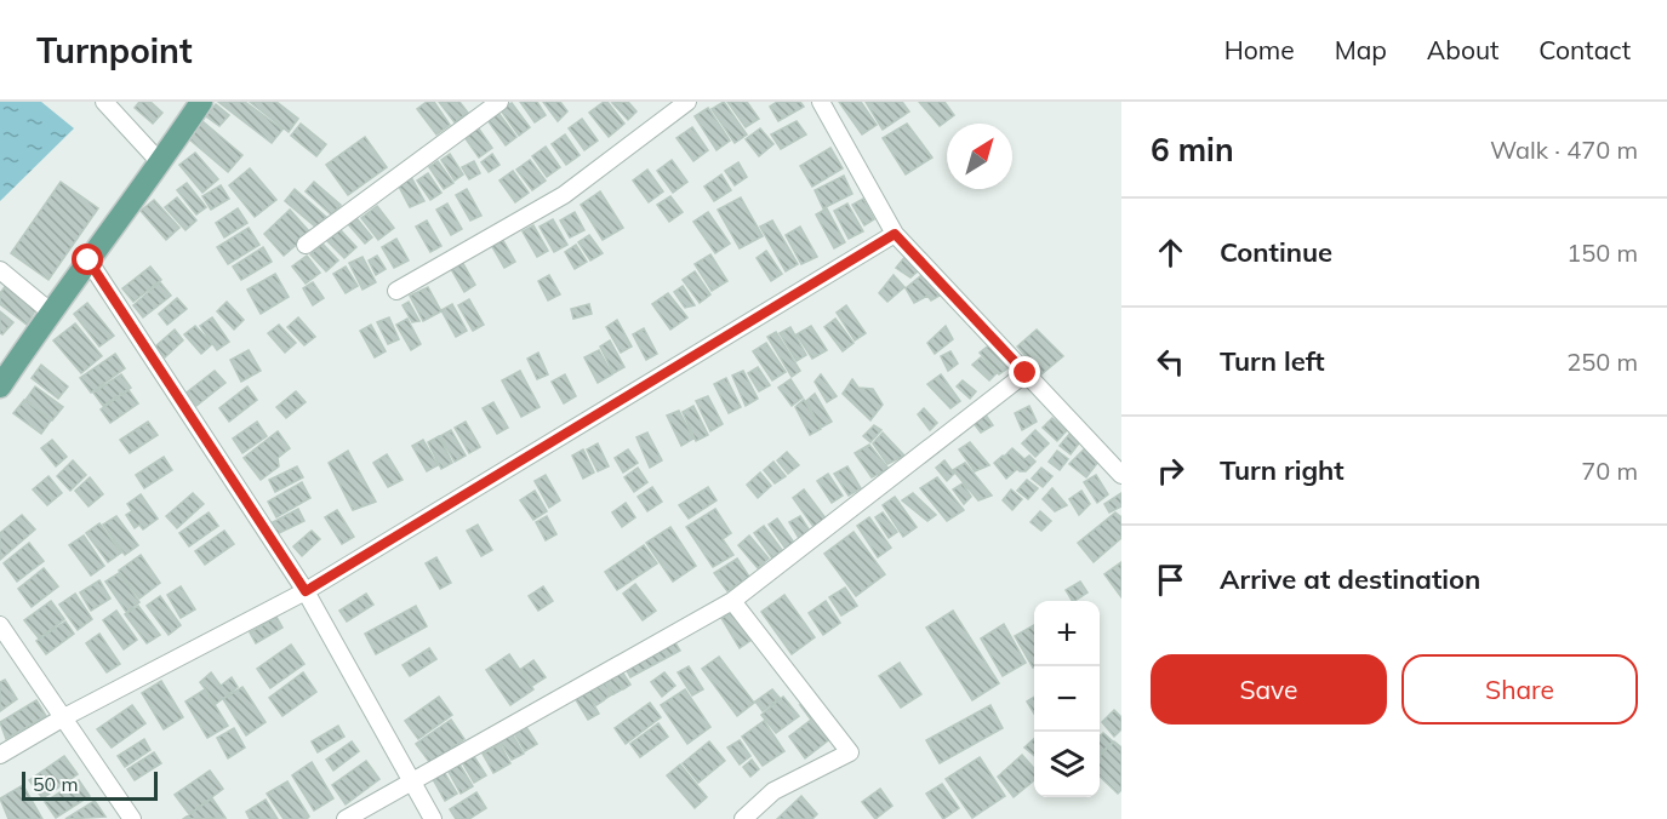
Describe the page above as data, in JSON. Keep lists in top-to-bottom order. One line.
{"scale_bar":"50 m","north":"top right","page":{"header":"Turnpoint","nav":["Home","Map","About","Contact"],"heading":["6 min","Walk · 470 m"],"list":[["Continue","150 m"],["Turn left","250 m"],["Turn right","70 m"],"Arrive at destination"],"map_buttons":["+","−"],"buttons":["Save","Share"],"scale":"50 m"}}
